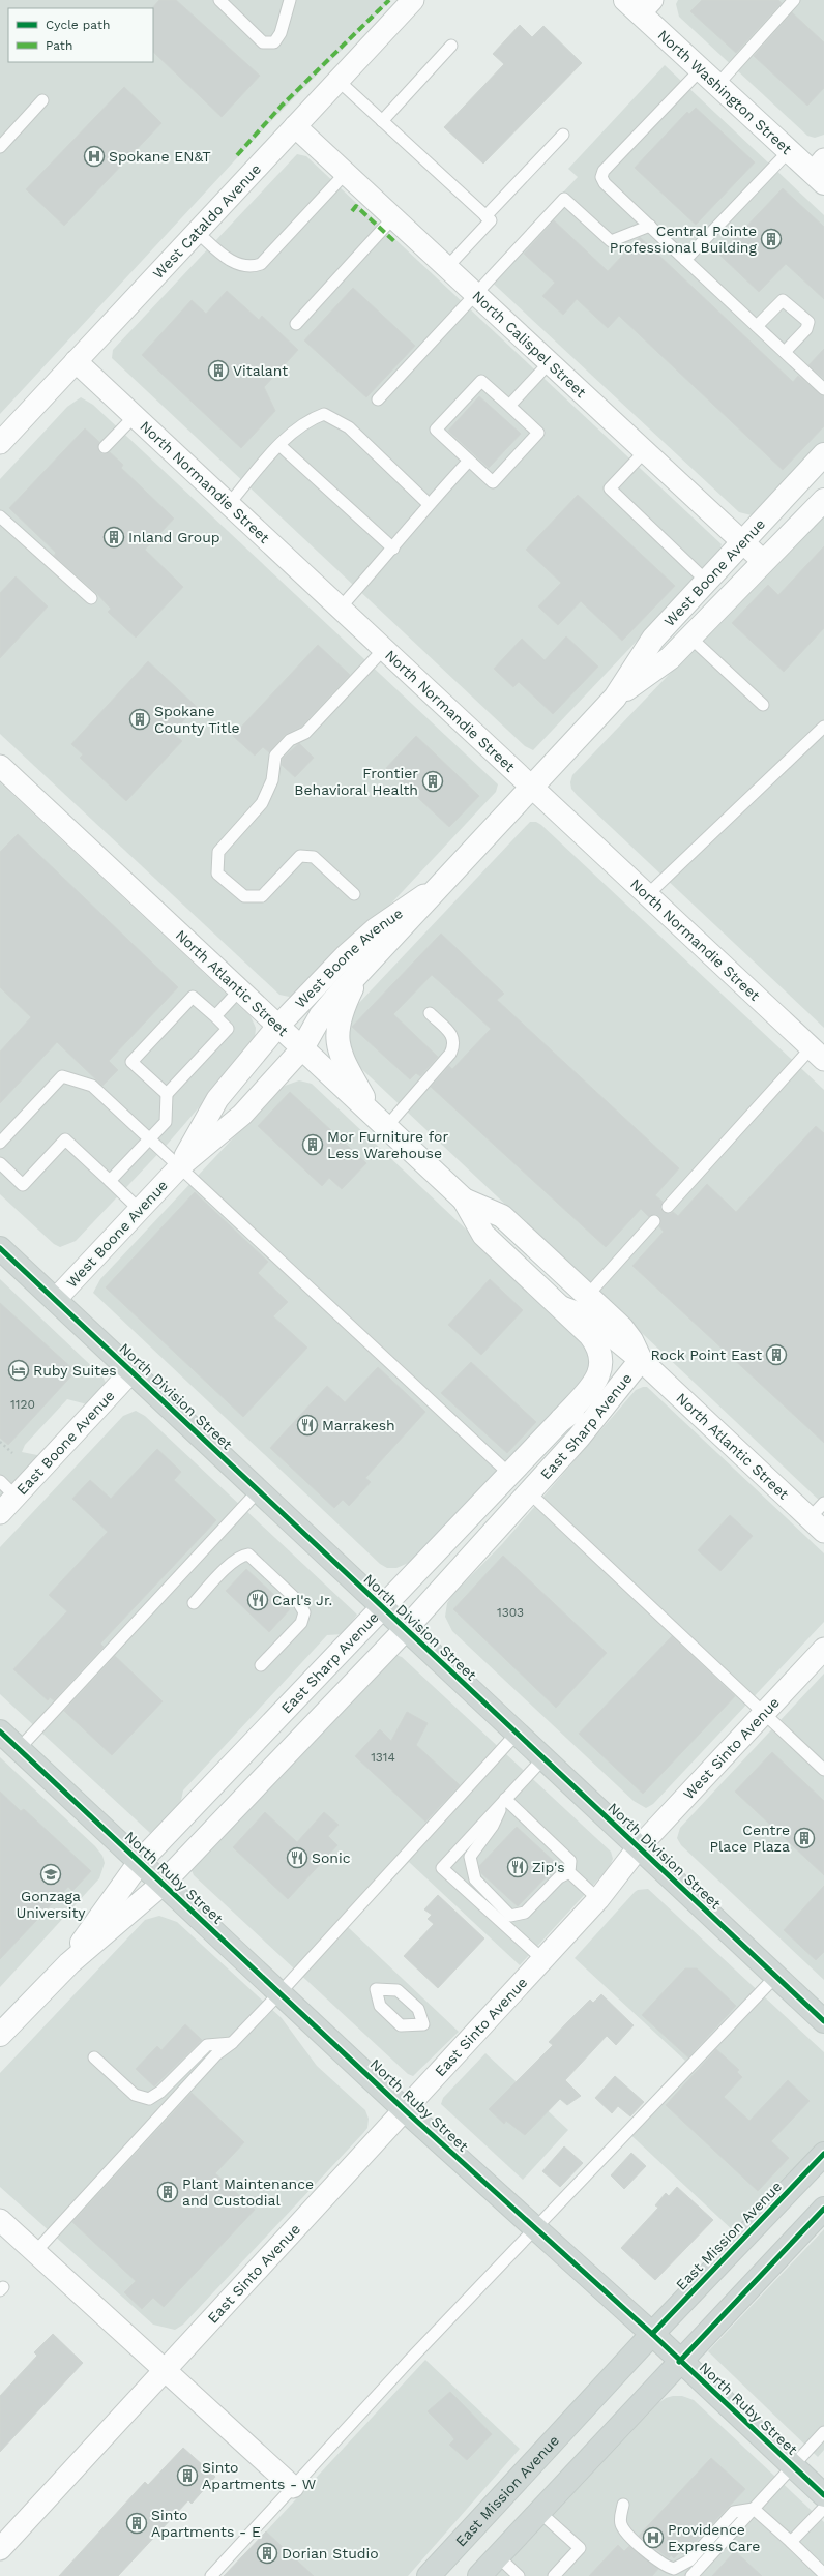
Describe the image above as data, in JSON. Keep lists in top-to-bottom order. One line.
{"streets":{"main road":["North Division Street","North Ruby Street","East Mission Avenue"],"street":["North Washington Street","West Cataldo Avenue","North Calispel Street","North Normandie Street","West Boone Avenue","North Atlantic Street","East Sharp Avenue","East Boone Avenue","West Sinto Avenue","East Sinto Avenue"]},"crossings":[["West Cataldo Avenue","North Calispel Street"],["West Cataldo Avenue","North Normandie Street"],["North Calispel Street","West Boone Avenue"],["North Normandie Street","West Boone Avenue"],["West Boone Avenue","North Atlantic Street"],["West Boone Avenue","North Division Street"],["North Atlantic Street","East Sharp Avenue"],["North Division Street","East Sharp Avenue"],["North Division Street","East Boone Avenue"],["North Division Street","West Sinto Avenue"],["North Division Street","East Sinto Avenue"],["East Sharp Avenue","North Ruby Street"],["West Sinto Avenue","East Sinto Avenue"],["North Ruby Street","East Sinto Avenue"],["North Ruby Street","East Mission Avenue"]],"places":{"hospital":["Spokane EN&T","Providence Express Care"],"building":["Central Pointe Professional Building","Vitalant","Inland Group","Spokane County Title","Frontier Behavioral Health","Mor Furniture for Less Warehouse","Rock Point East","Centre Place Plaza","Plant Maintenance and Custodial","Sinto Apartments - W","Sinto Apartments - E","Dorian Studio"],"hotel":["Ruby Suites"],"restaurant":["Marrakesh","Carl's Jr.","Sonic","Zip's"],"school or university":["Gonzaga University"]},"house_numbers":["1120","1303","1314"],"legend":["Cycle path","Path"]}
